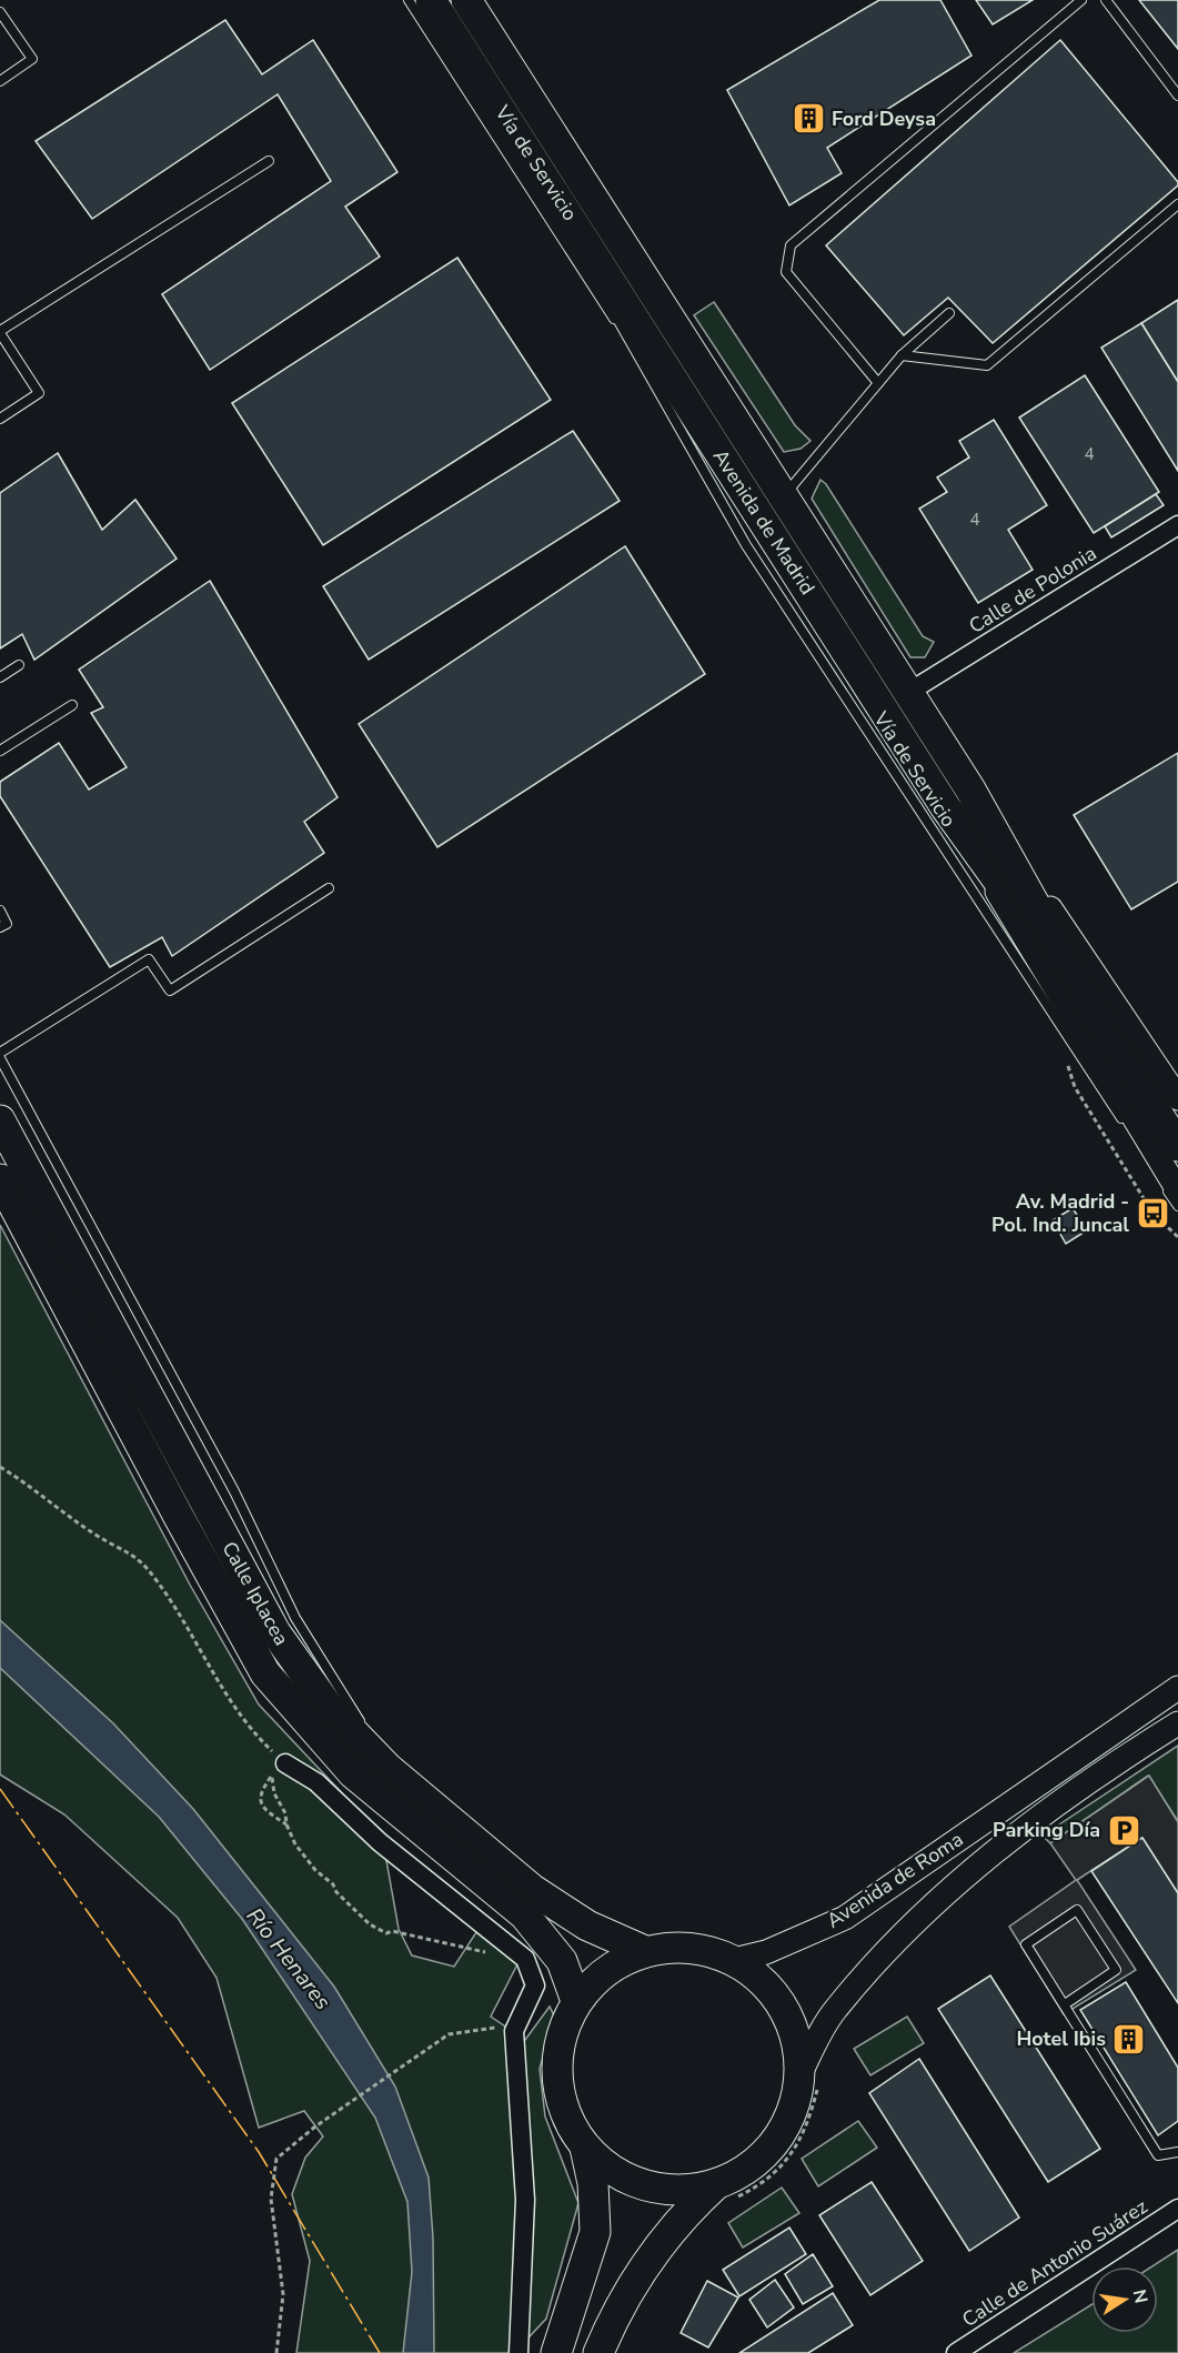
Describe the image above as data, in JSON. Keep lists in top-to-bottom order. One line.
{"streets":{"main road":["Avenida de Madrid","Calle Iplacea"],"street":["Calle de Polonia","Avenida de Roma","Calle de Antonio Suárez"],"lane":["Vía de Servicio"]},"crossings":[["Vía de Servicio","Avenida de Madrid"],["Avenida de Madrid","Calle de Polonia"]],"water":["Río Henares"],"places":{"building":["Ford Deysa","Hotel Ibis"],"bus stop":["Av. Madrid - Pol. Ind. Juncal"],"parking":["Parking Día"]},"house_numbers":["4","4"],"north":"right"}
